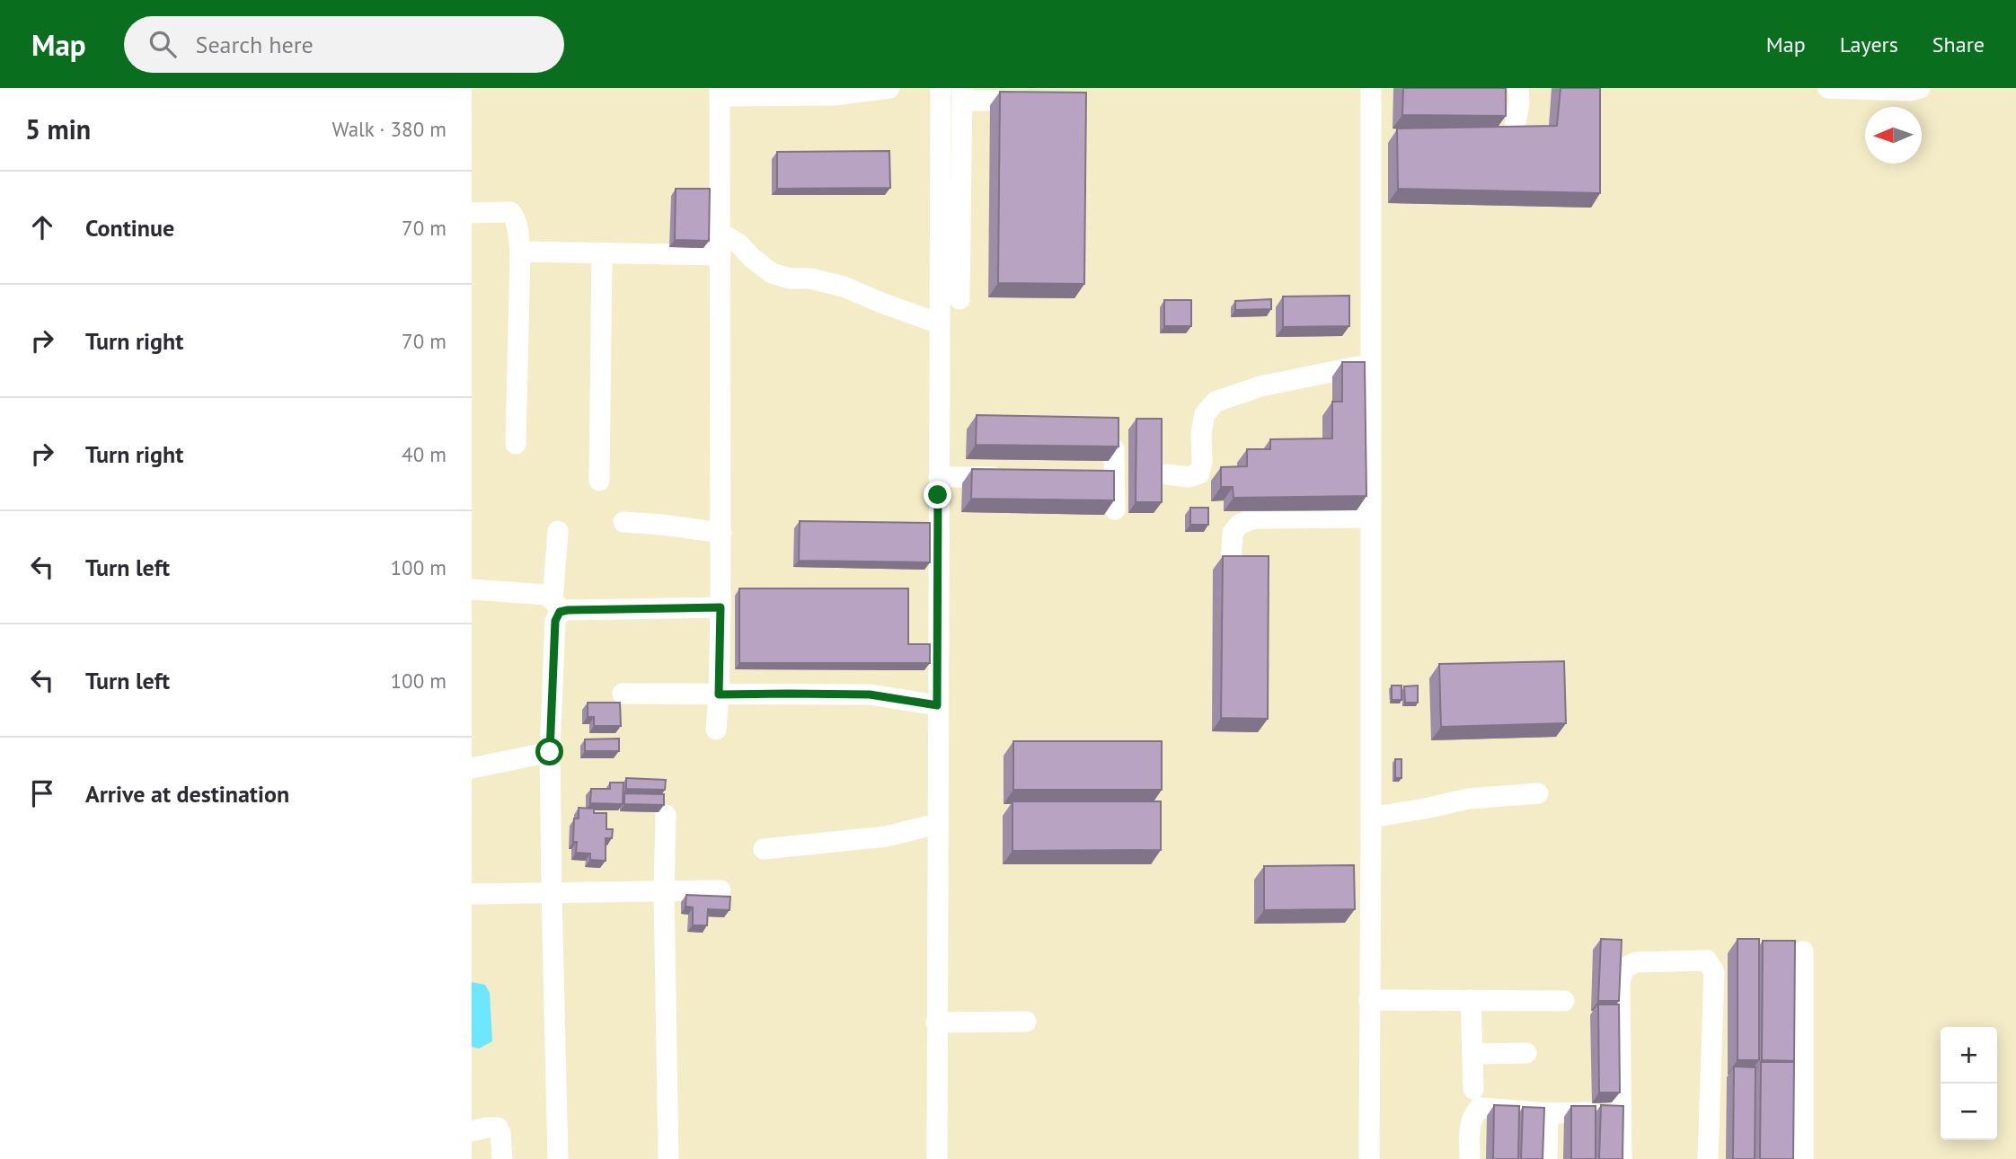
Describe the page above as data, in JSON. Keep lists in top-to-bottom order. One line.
{"north":"left","page":{"header":"Map","search":"Search here","nav":["Map","Layers","Share"],"heading":["5 min","Walk · 380 m"],"list":[["Continue","70 m"],["Turn right","70 m"],["Turn right","40 m"],["Turn left","100 m"],["Turn left","100 m"],"Arrive at destination"],"map_buttons":["+","−"]}}
